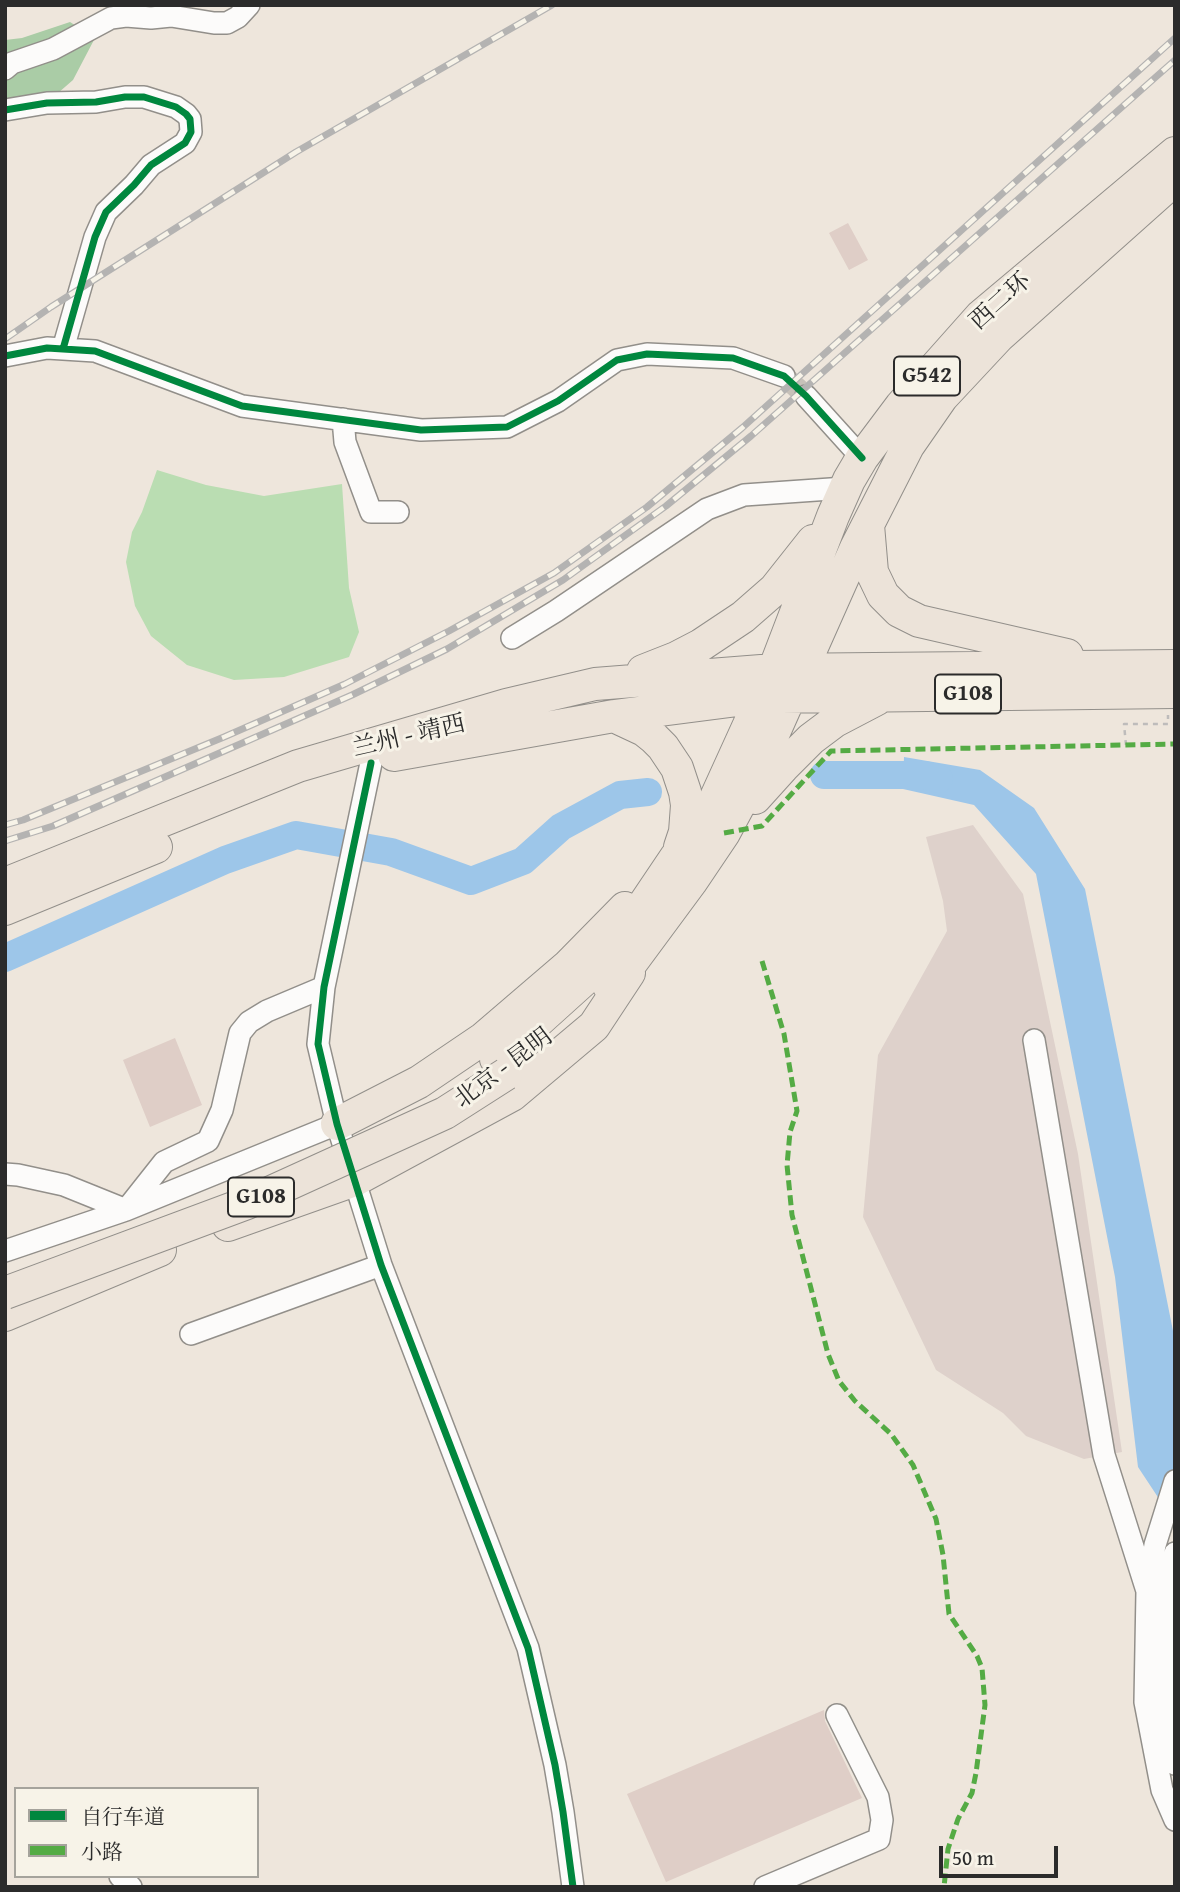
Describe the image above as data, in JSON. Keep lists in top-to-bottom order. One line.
{"streets":{"highway":["西二环","G542","G108","兰州 - 靖西","北京 - 昆明"]},"crossings":[["西二环","G108"],["西二环","兰州 - 靖西"],["西二环","北京 - 昆明"],["G108","兰州 - 靖西"],["G108","北京 - 昆明"],["兰州 - 靖西","北京 - 昆明"]],"legend":["自行车道","小路"],"scale_bar":"50 m"}
